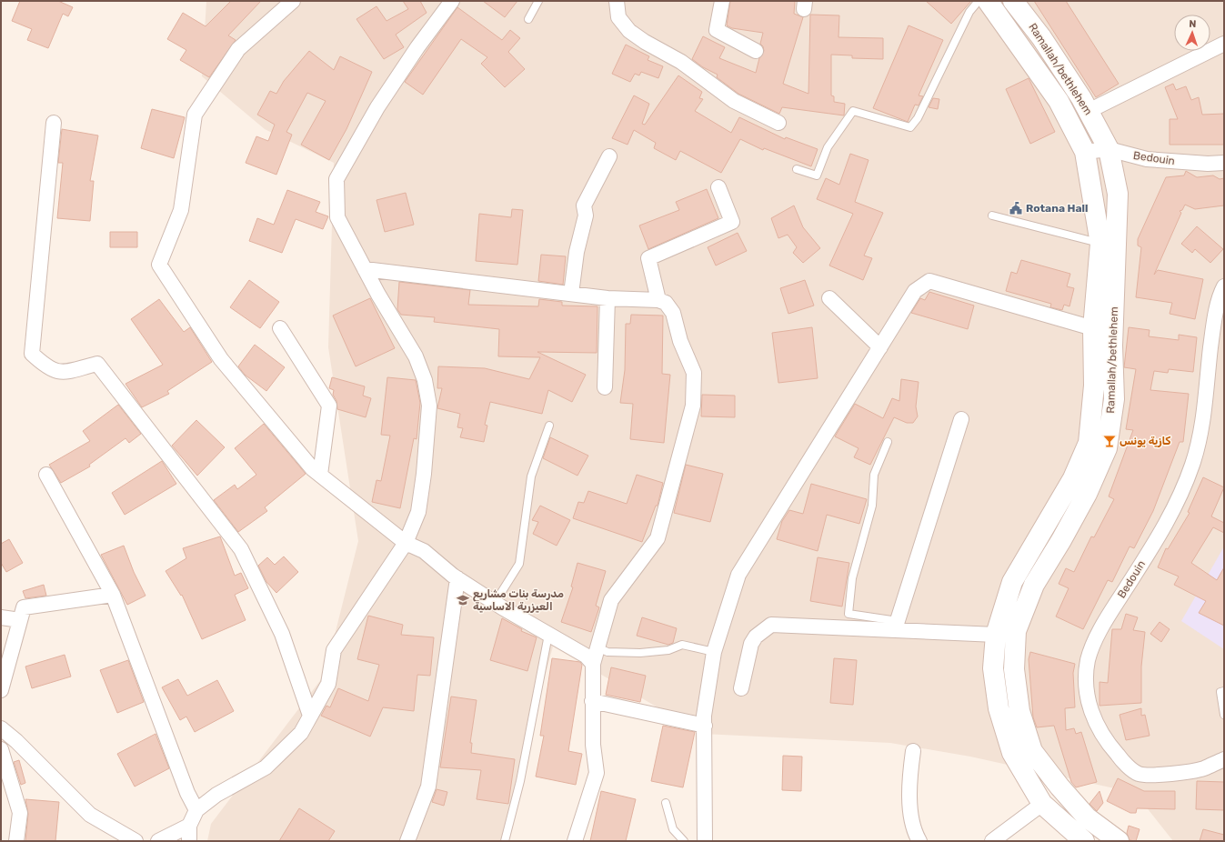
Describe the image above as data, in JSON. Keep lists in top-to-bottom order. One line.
{"streets":{"main road":["Ramallah/bethlehem"],"street":["Bedouin"]},"crossings":[["Ramallah/bethlehem","Bedouin"]],"places":{"public building":["Rotana Hall"],"bar":["كازية يونس"],"school or university":["مدرسة بنات مشاريع العيزرية الاساسية"]},"north":"top"}
